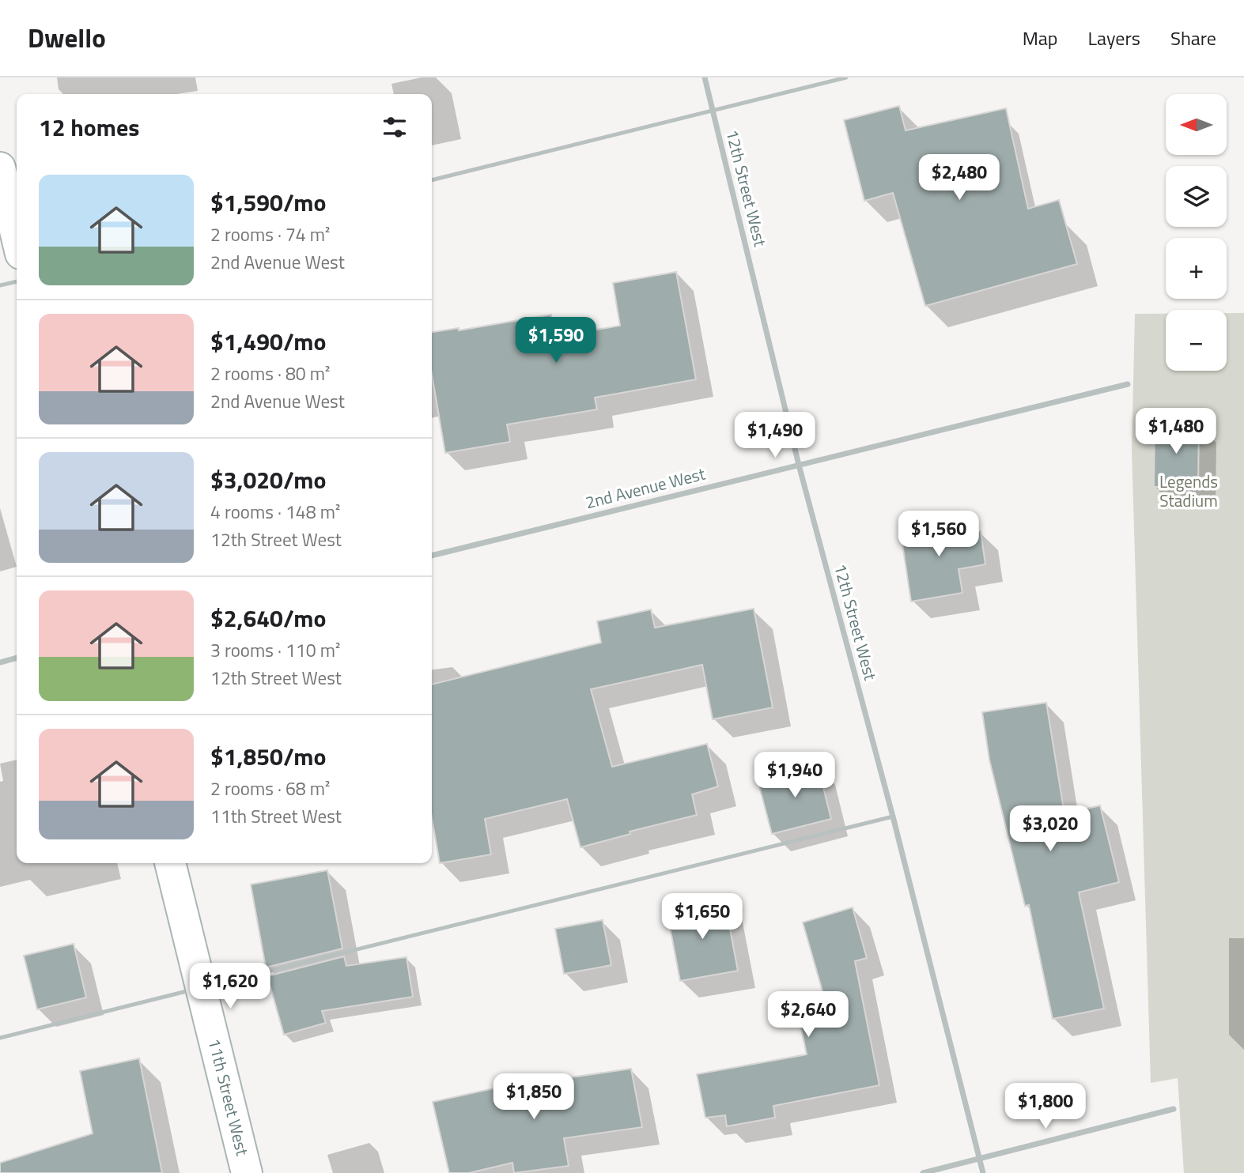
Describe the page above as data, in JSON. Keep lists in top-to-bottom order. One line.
{"streets":{"street":["12th Street West","2nd Avenue West","11th Street West"]},"crossings":[["12th Street West","2nd Avenue West"]],"parks":["Legends Stadium"],"north":"left","page":{"header":"Dwello","nav":["Map","Layers","Share"],"map_buttons":["+","−"],"heading":"12 homes","price":["$2,480","$1,590","$1,480","$1,490","$1,560","$1,940","$3,020","$1,650","$1,620","$2,640","$1,850","$1,800"],"list":[{"name":"$1,590/mo","note":"2 rooms · 74 m² · 2nd Avenue West"},{"name":"$1,490/mo","note":"2 rooms · 80 m² · 2nd Avenue West"},{"name":"$3,020/mo","note":"4 rooms · 148 m² · 12th Street West"},{"name":"$2,640/mo","note":"3 rooms · 110 m² · 12th Street West"},{"name":"$1,850/mo","note":"2 rooms · 68 m² · 11th Street West"}]}}
